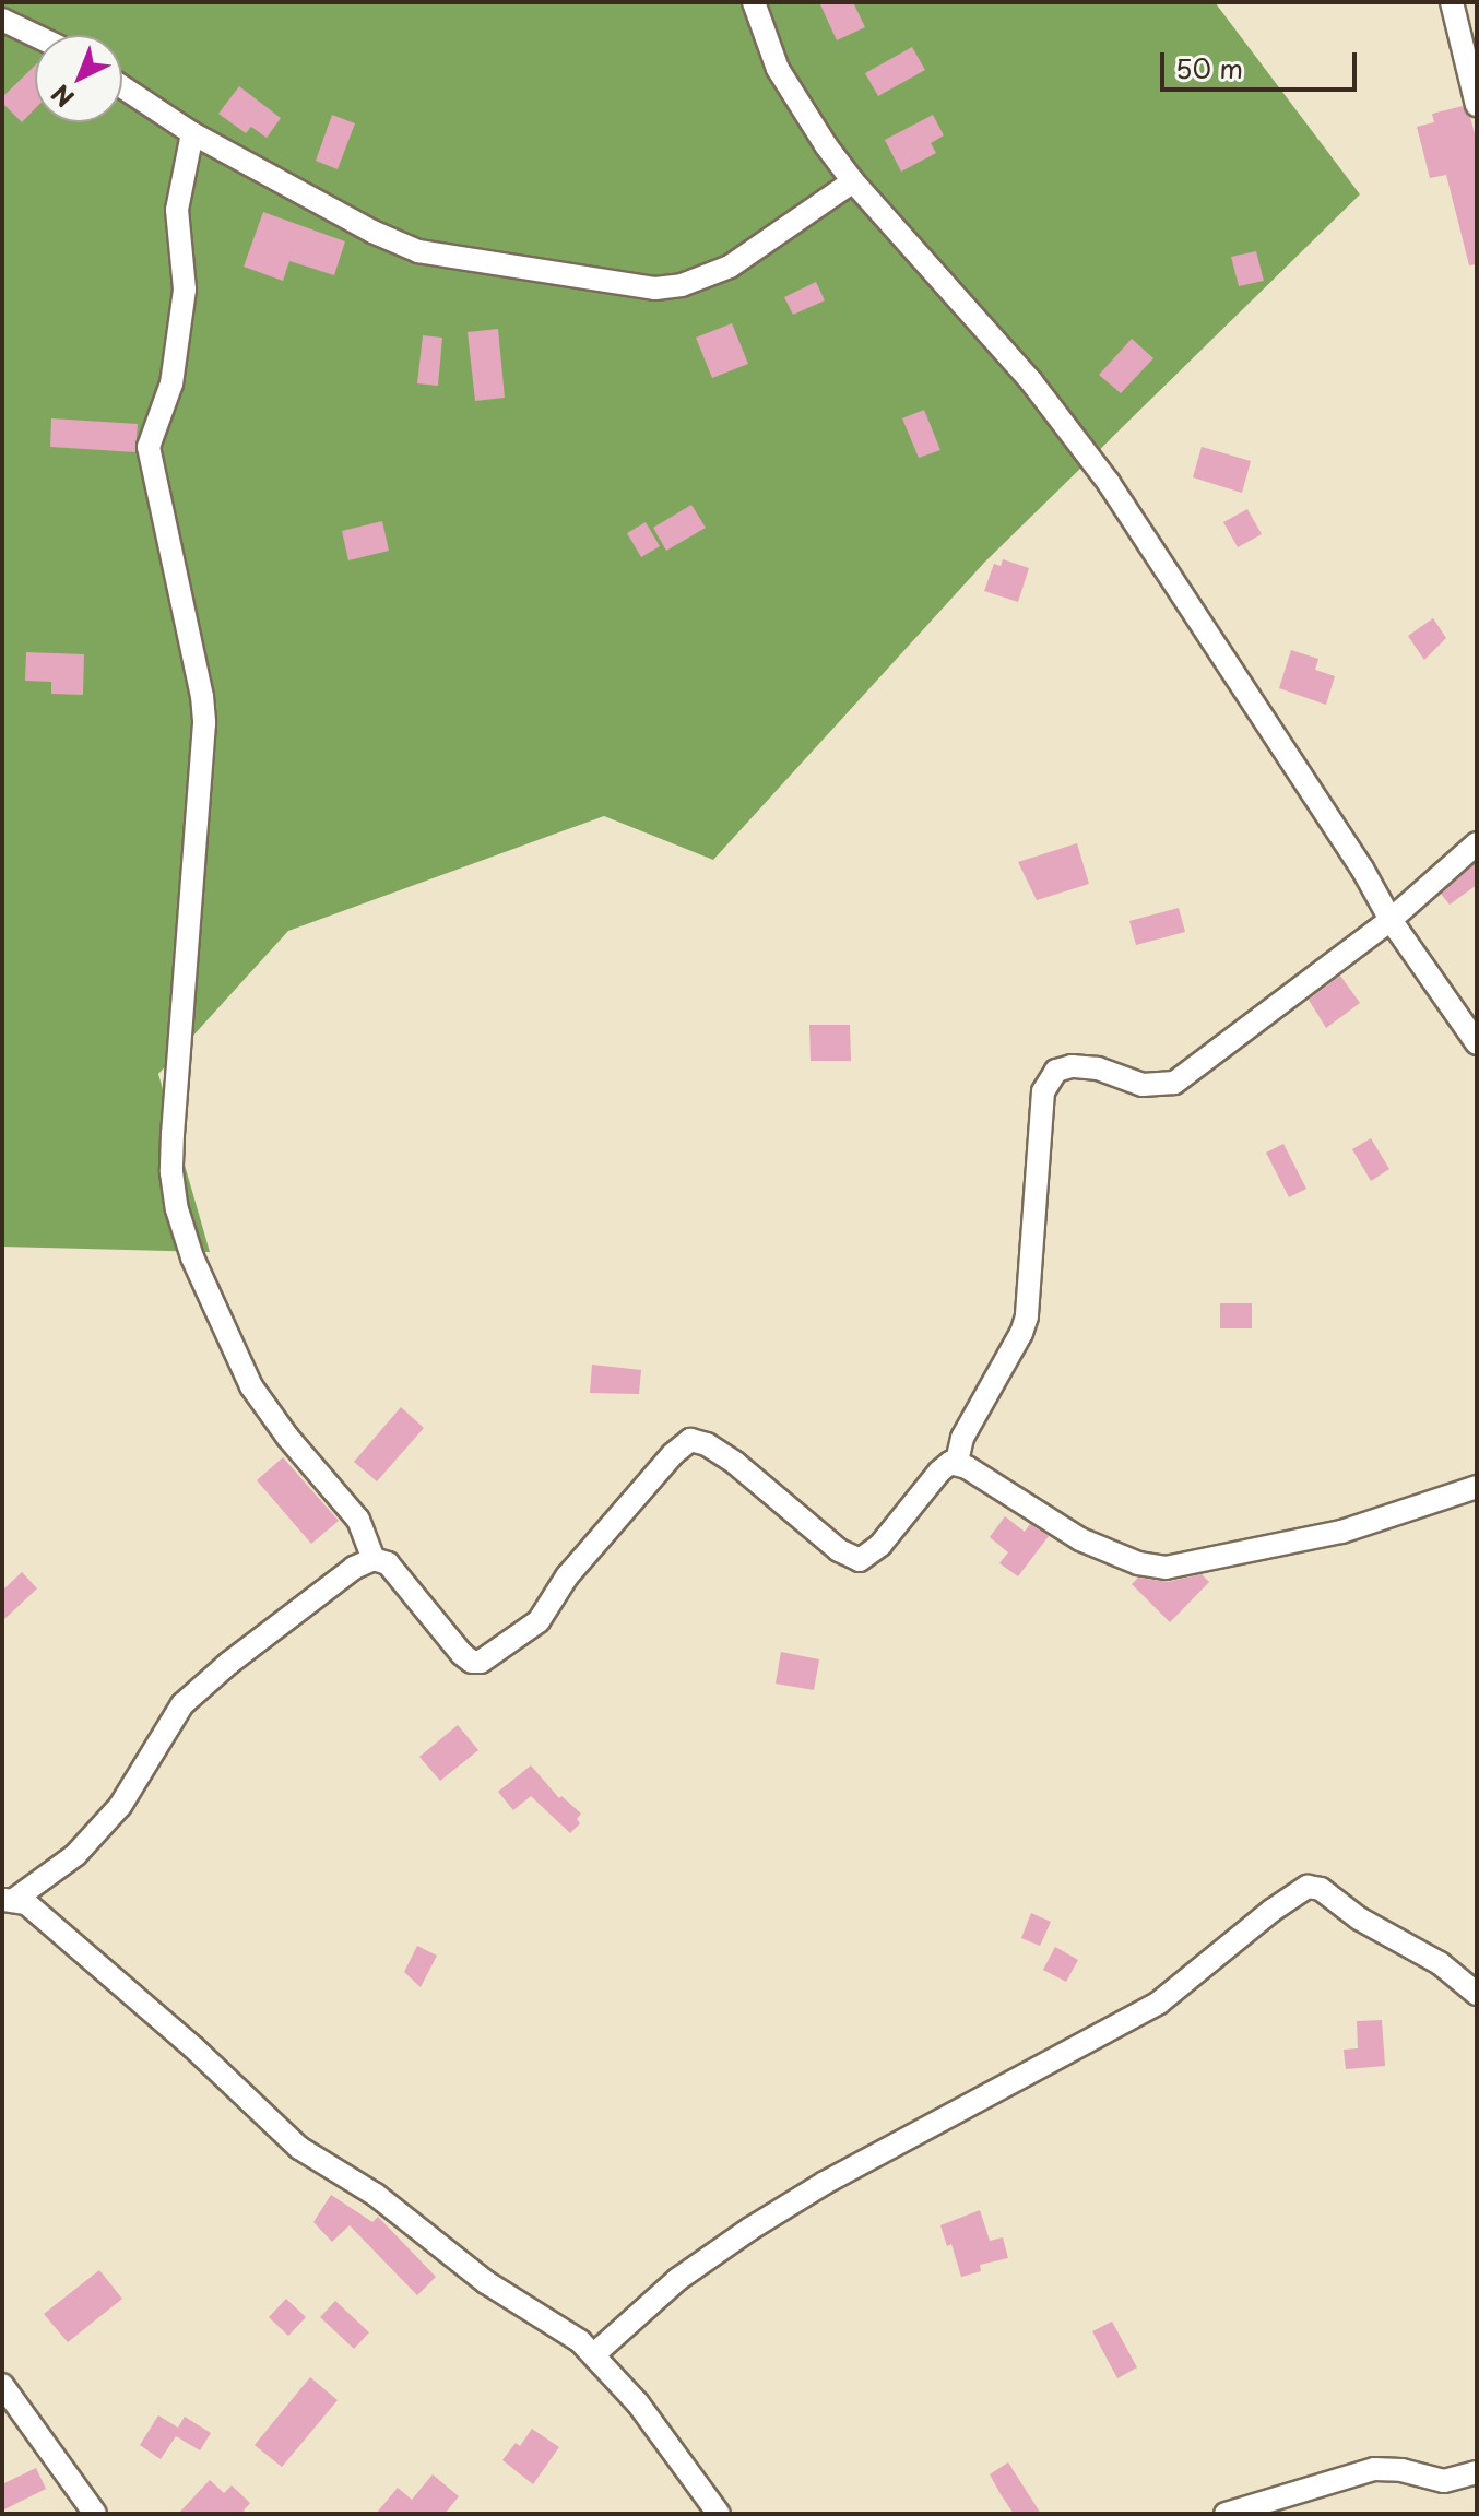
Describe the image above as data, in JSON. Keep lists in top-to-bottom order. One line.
{"scale_bar":"50 m","north":"bottom left"}
